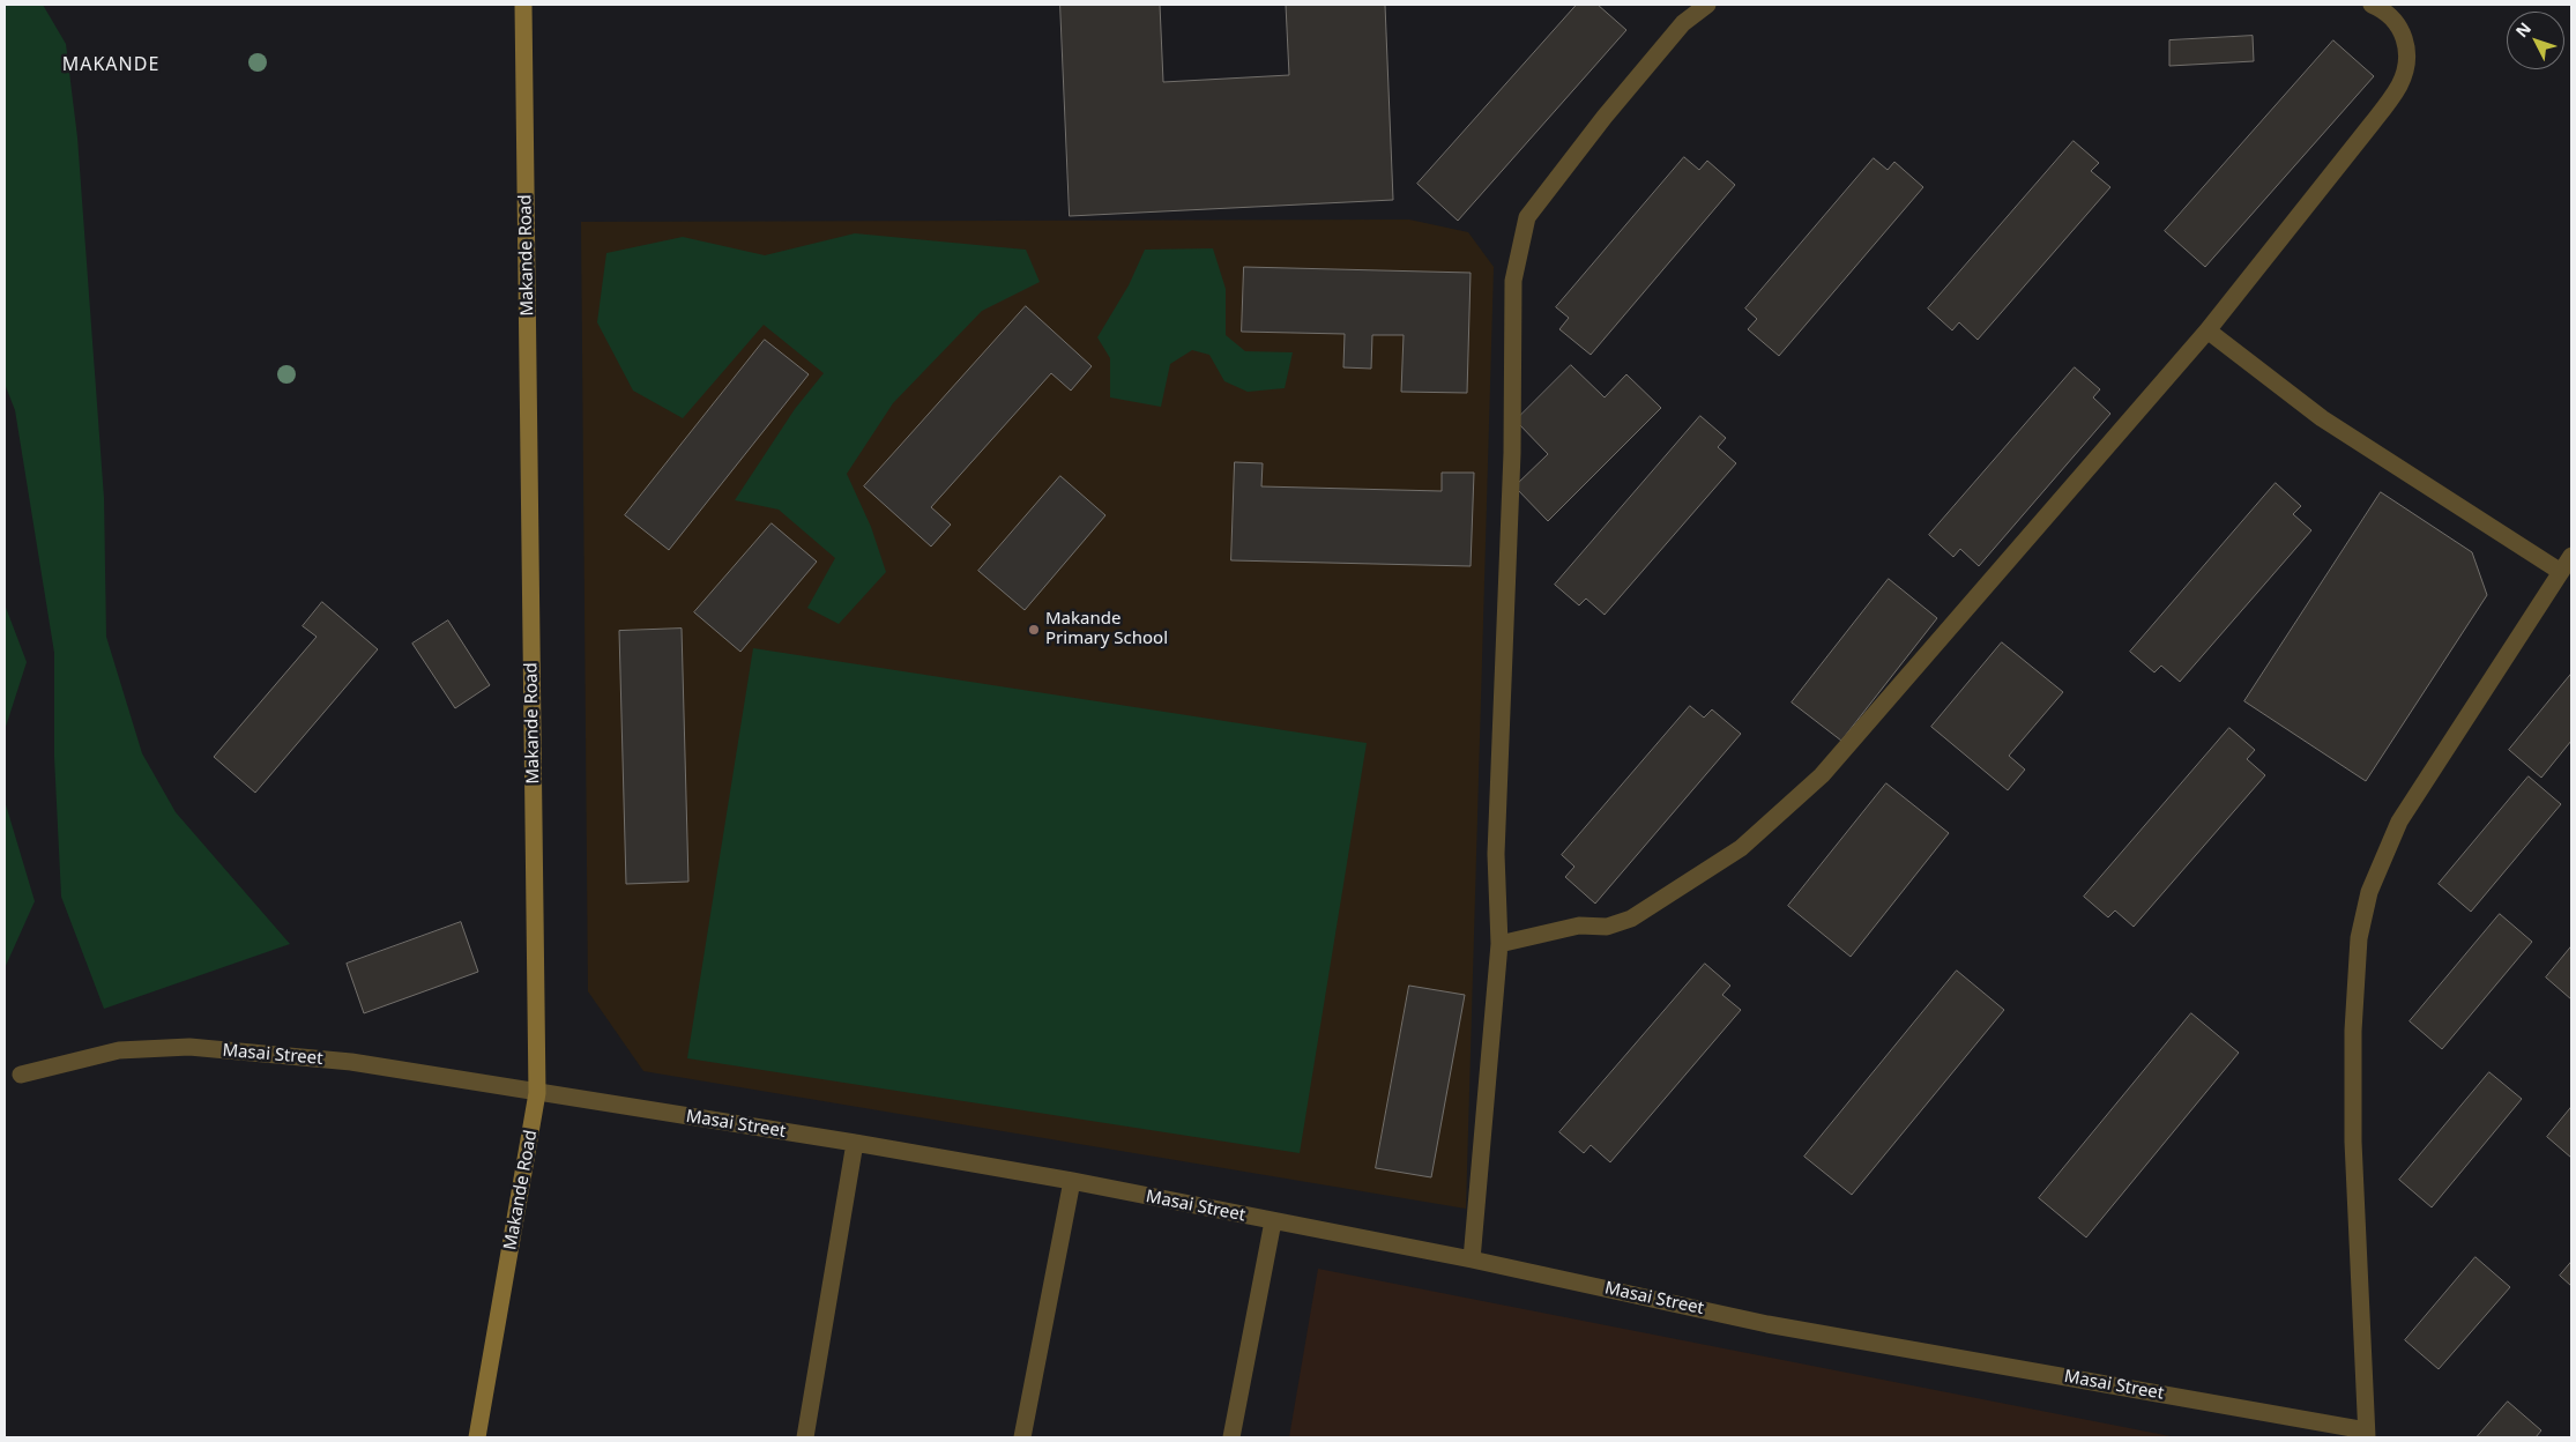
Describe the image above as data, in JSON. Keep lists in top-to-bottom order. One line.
{"streets":{"main road":["Makande Road"],"street":["Masai Street"]},"crossings":[["Makande Road","Masai Street"]],"districts":["MAKANDE"],"places":["Makande Primary School"],"north":"top left"}
